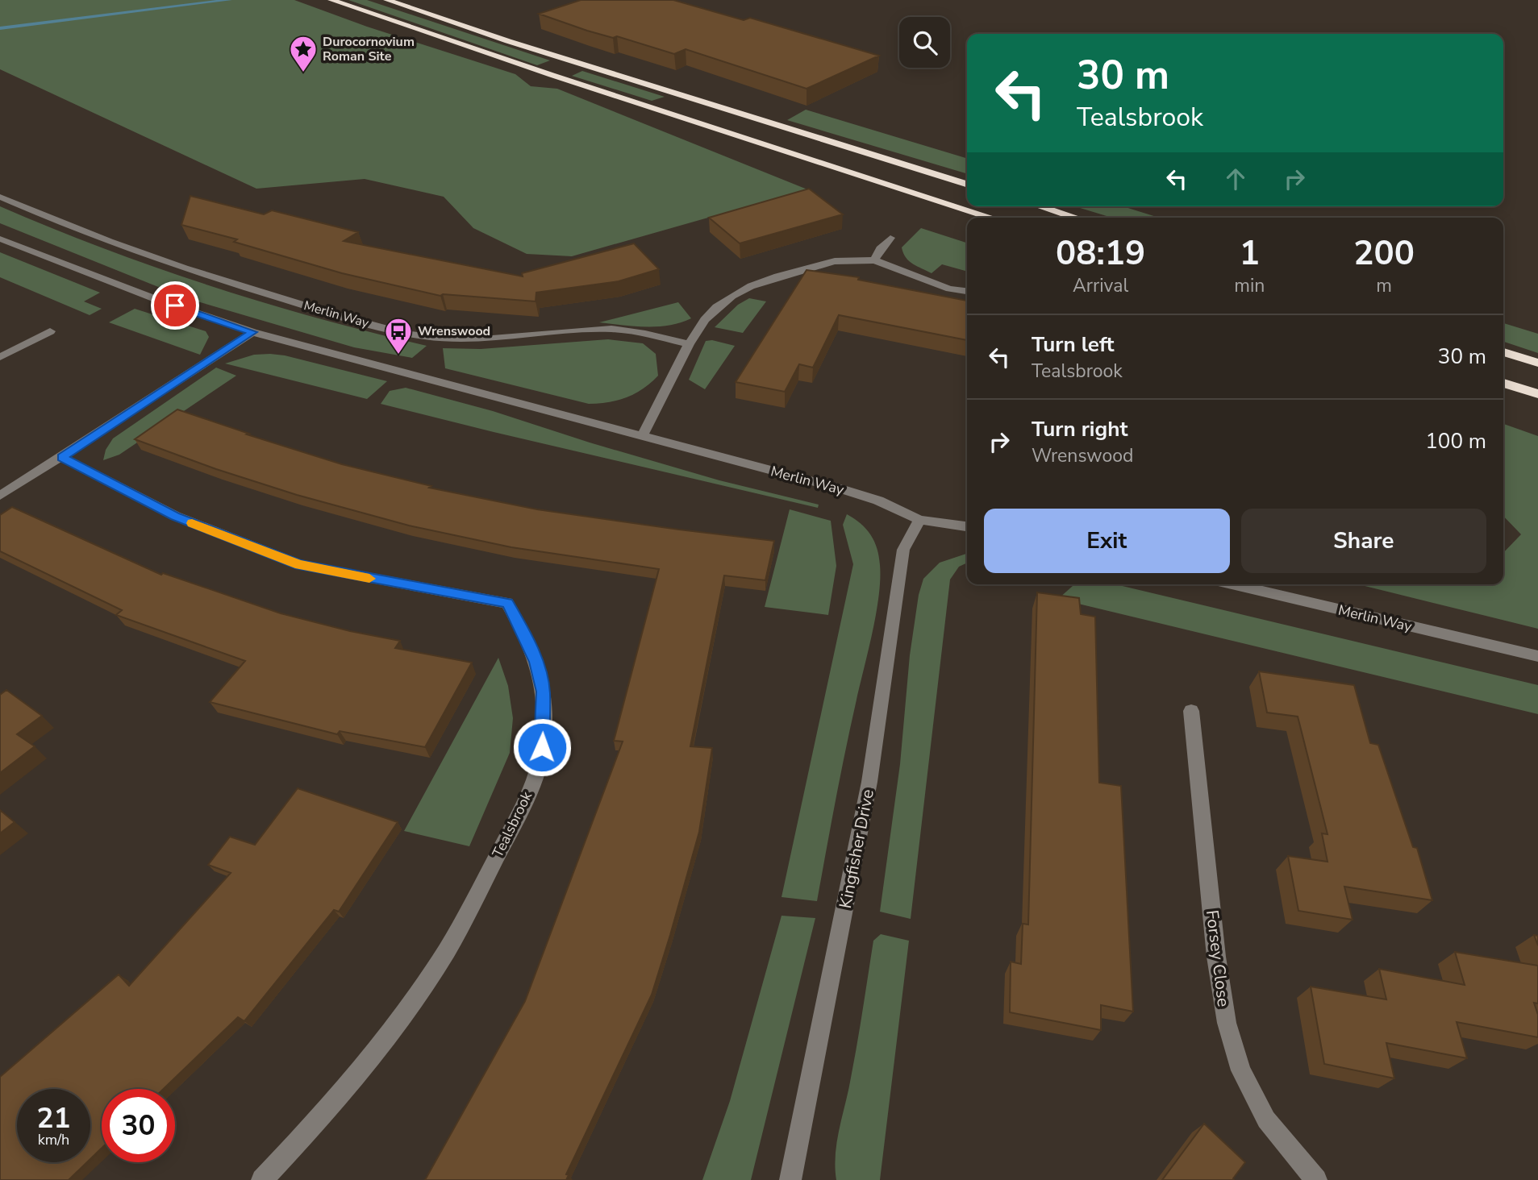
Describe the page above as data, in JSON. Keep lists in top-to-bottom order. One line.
{"streets":{"street":["Merlin Way","Tealsbrook","Kingfisher Drive","Forsey Close"]},"crossings":[["Merlin Way","Kingfisher Drive"]],"places":{"place":["Durocornovium Roman Site"],"bus stop":["Wrenswood"]},"page":{"turn":["30 m","Tealsbrook"],"eta":["08:19","Arrival","1","min","200","m"],"list":[{"name":"Turn left","note":"Tealsbrook","value":"30 m"},{"name":"Turn right","note":"Wrenswood","value":"100 m"}],"buttons":["Exit","Share"],"speed":"21 km/h","limit":"30"}}
